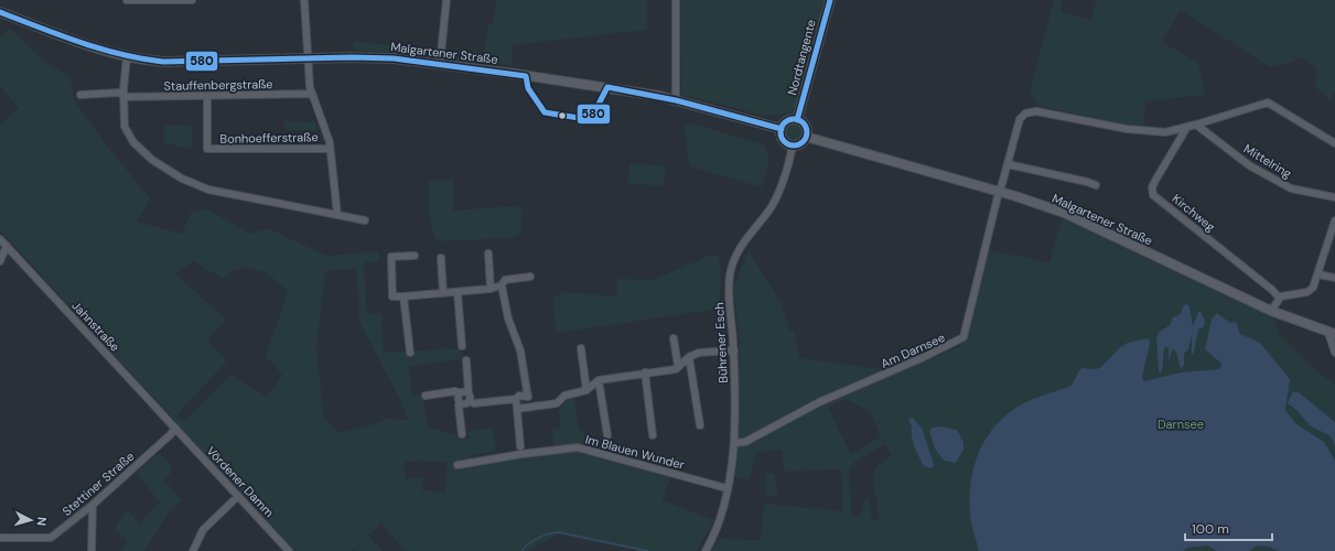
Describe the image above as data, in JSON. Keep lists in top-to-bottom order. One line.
{"streets":{"street":["Malgartener Straße","Nordtangente","Stauffenbergstraße","Bonhoefferstraße","Mittelring","Kirchweg","Jahnstraße","Bührener Esch","Am Darnsee","Im Blauen Wunder","Vördener Damm","Stettiner Straße"]},"crossings":[["Malgartener Straße","Nordtangente"],["Malgartener Straße","Bührener Esch"],["Malgartener Straße","Am Darnsee"],["Nordtangente","Bührener Esch"],["Stauffenbergstraße","Bonhoefferstraße"],["Jahnstraße","Vördener Damm"],["Jahnstraße","Stettiner Straße"],["Bührener Esch","Am Darnsee"],["Bührener Esch","Im Blauen Wunder"],["Vördener Damm","Stettiner Straße"]],"parks":["Darnsee"],"lines":["transit line 580"],"scale_bar":"100 m","north":"right"}
